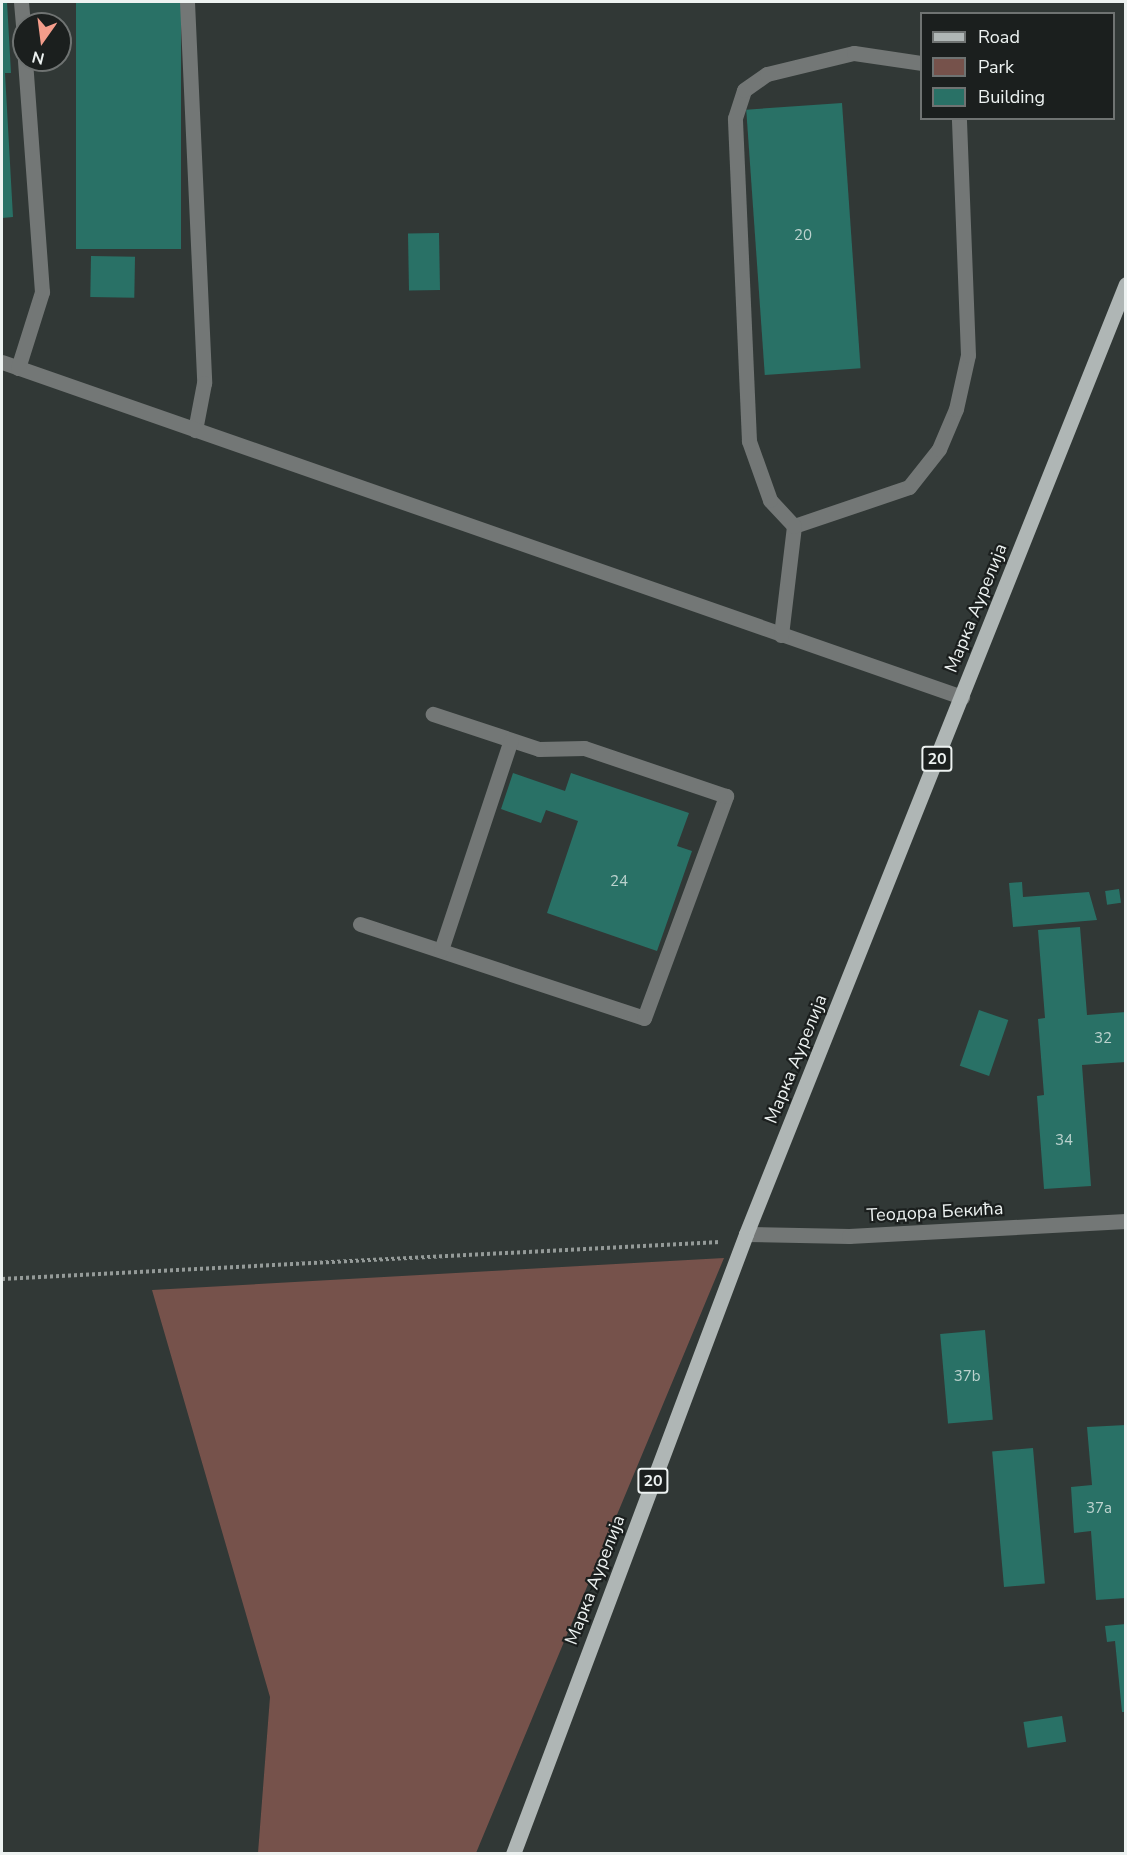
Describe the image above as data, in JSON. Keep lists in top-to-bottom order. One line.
{"streets":{"main road":["Марка Аурелија","20"],"street":["Теодора Бекића"]},"crossings":[["Марка Аурелија","Теодора Бекића"]],"house_numbers":["20","24","32","34","37b","37a"],"legend":["Road","Park","Building"],"north":"bottom"}
